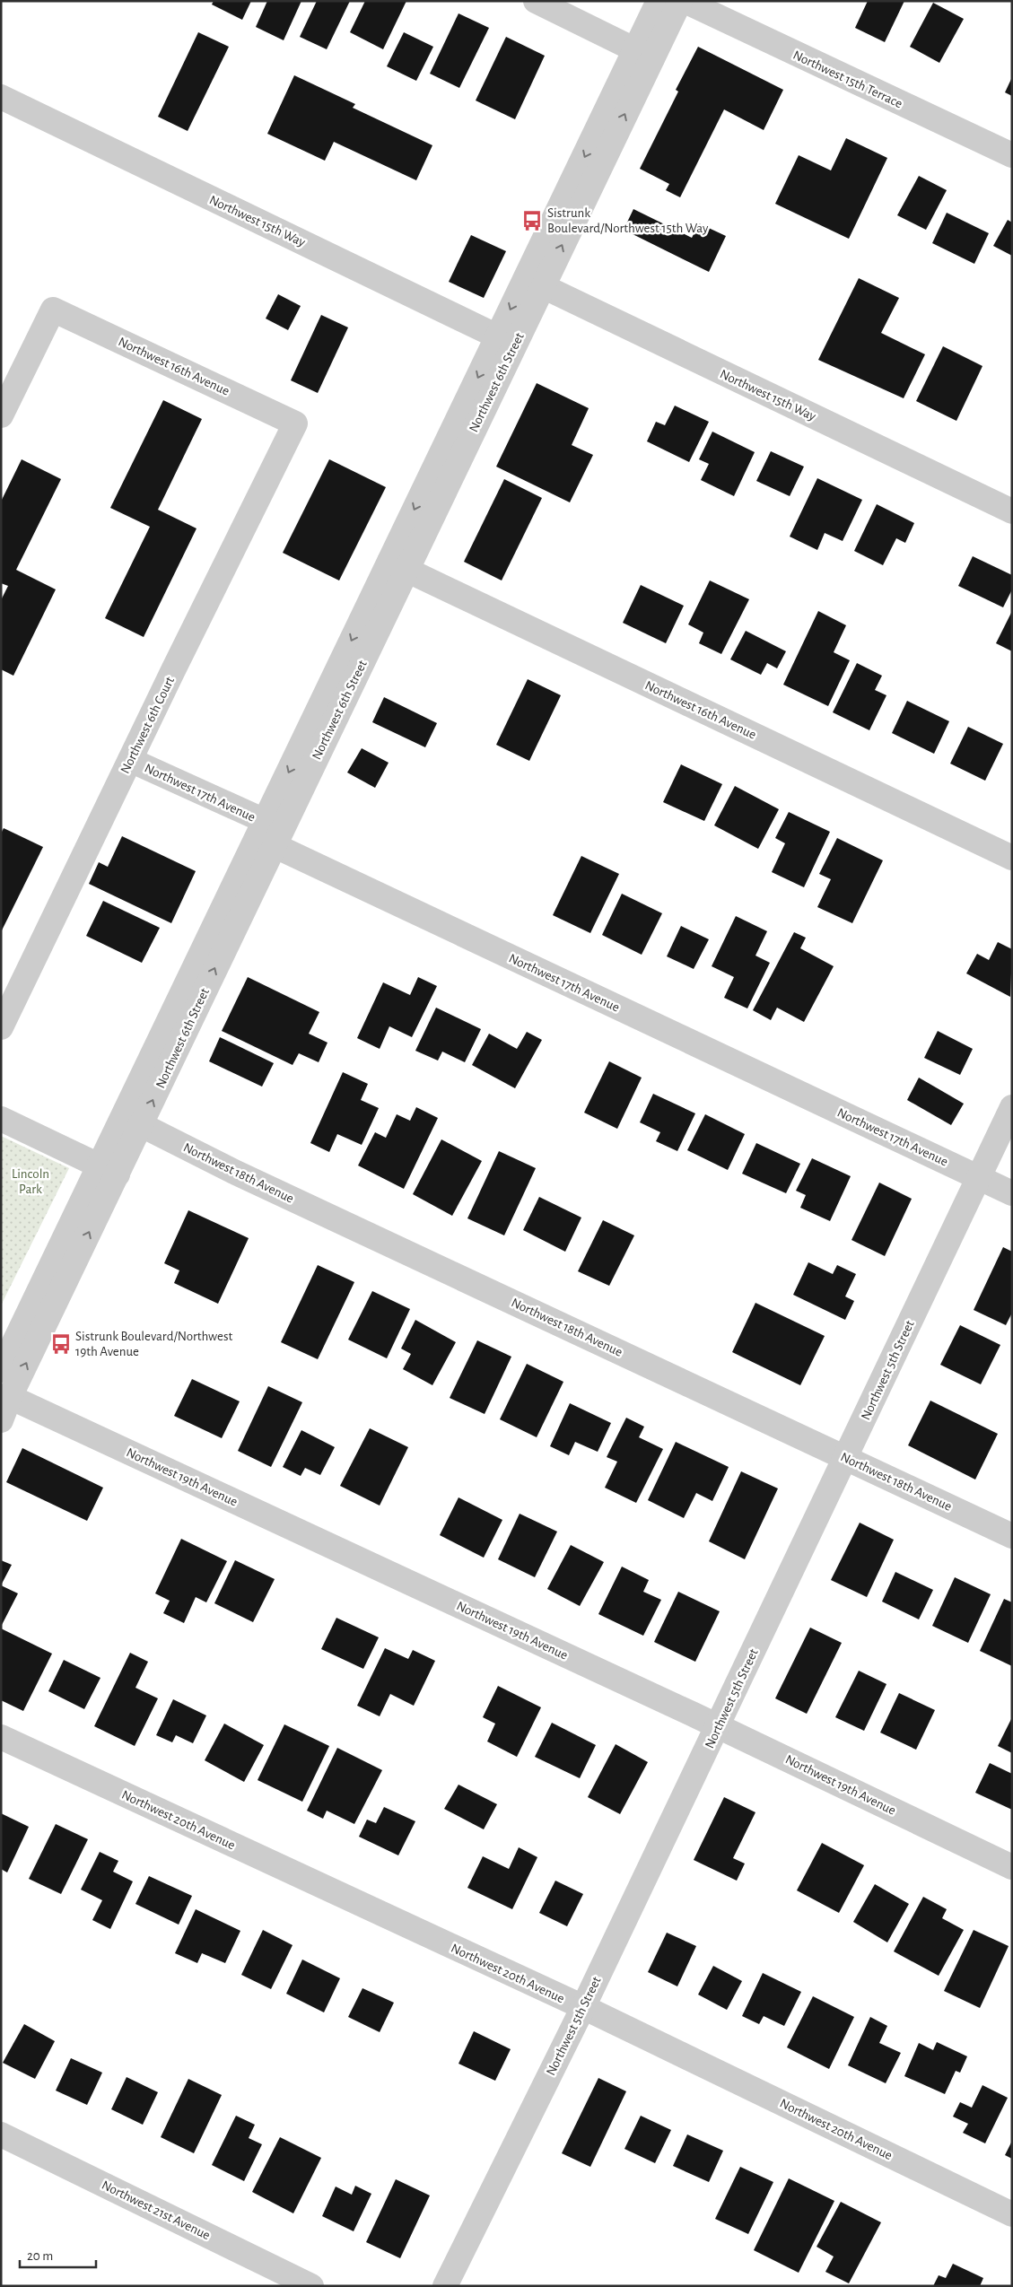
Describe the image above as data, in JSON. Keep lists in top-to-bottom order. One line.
{"streets":{"street":["Northwest 15th Terrace","Northwest 15th Way","Northwest 16th Avenue","Northwest 6th Street","Northwest 6th Court","Northwest 17th Avenue","Northwest 18th Avenue","Northwest 5th Street","Northwest 19th Avenue","Northwest 20th Avenue","Northwest 21st Avenue"]},"crossings":[["Northwest 15th Way","Northwest 6th Street"],["Northwest 16th Avenue","Northwest 6th Street"],["Northwest 16th Avenue","Northwest 6th Court"],["Northwest 6th Street","Northwest 17th Avenue"],["Northwest 6th Street","Northwest 18th Avenue"],["Northwest 6th Street","Northwest 19th Avenue"],["Northwest 6th Court","Northwest 17th Avenue"],["Northwest 17th Avenue","Northwest 5th Street"],["Northwest 18th Avenue","Northwest 5th Street"],["Northwest 5th Street","Northwest 19th Avenue"],["Northwest 5th Street","Northwest 20th Avenue"]],"parks":["Lincoln Park"],"places":{"bus stop":["Sistrunk Boulevard/Northwest 15th Way","Sistrunk Boulevard/Northwest 19th Avenue"]},"scale_bar":"20 m"}
